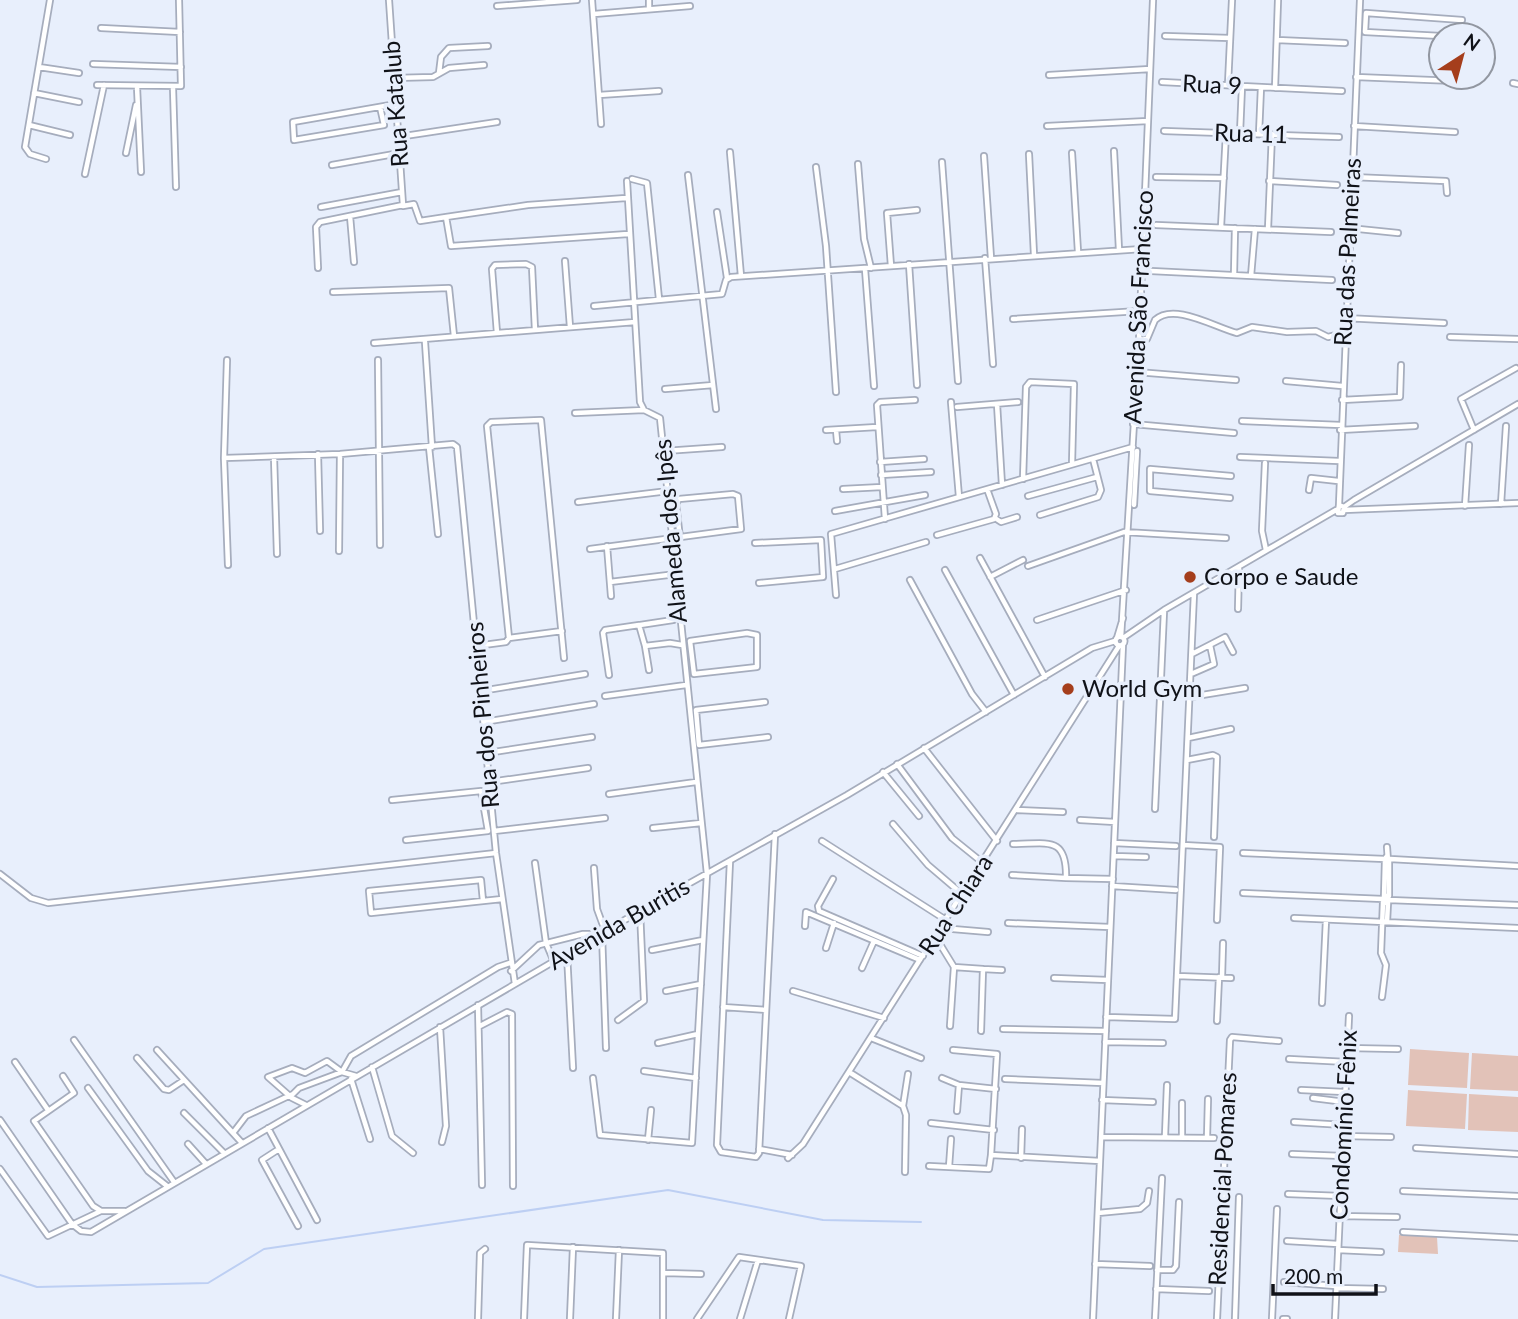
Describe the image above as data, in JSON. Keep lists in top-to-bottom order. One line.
{"streets":{"street":["Rua 9","Rua Katalub","Rua 11","Rua das Palmeiras","Avenida São Francisco","Alameda dos Ipês","Rua dos Pinheiros","Rua Chiara","Avenida Buritis","Condomínio Fênix","Residencial Pomares"]},"crossings":[["Rua das Palmeiras","Avenida Buritis"],["Avenida São Francisco","Rua Chiara"],["Avenida São Francisco","Avenida Buritis"],["Alameda dos Ipês","Avenida Buritis"],["Rua dos Pinheiros","Avenida Buritis"],["Rua Chiara","Avenida Buritis"]],"places":["Corpo e Saude","World Gym"],"scale_bar":"200 m","north":"top right"}
